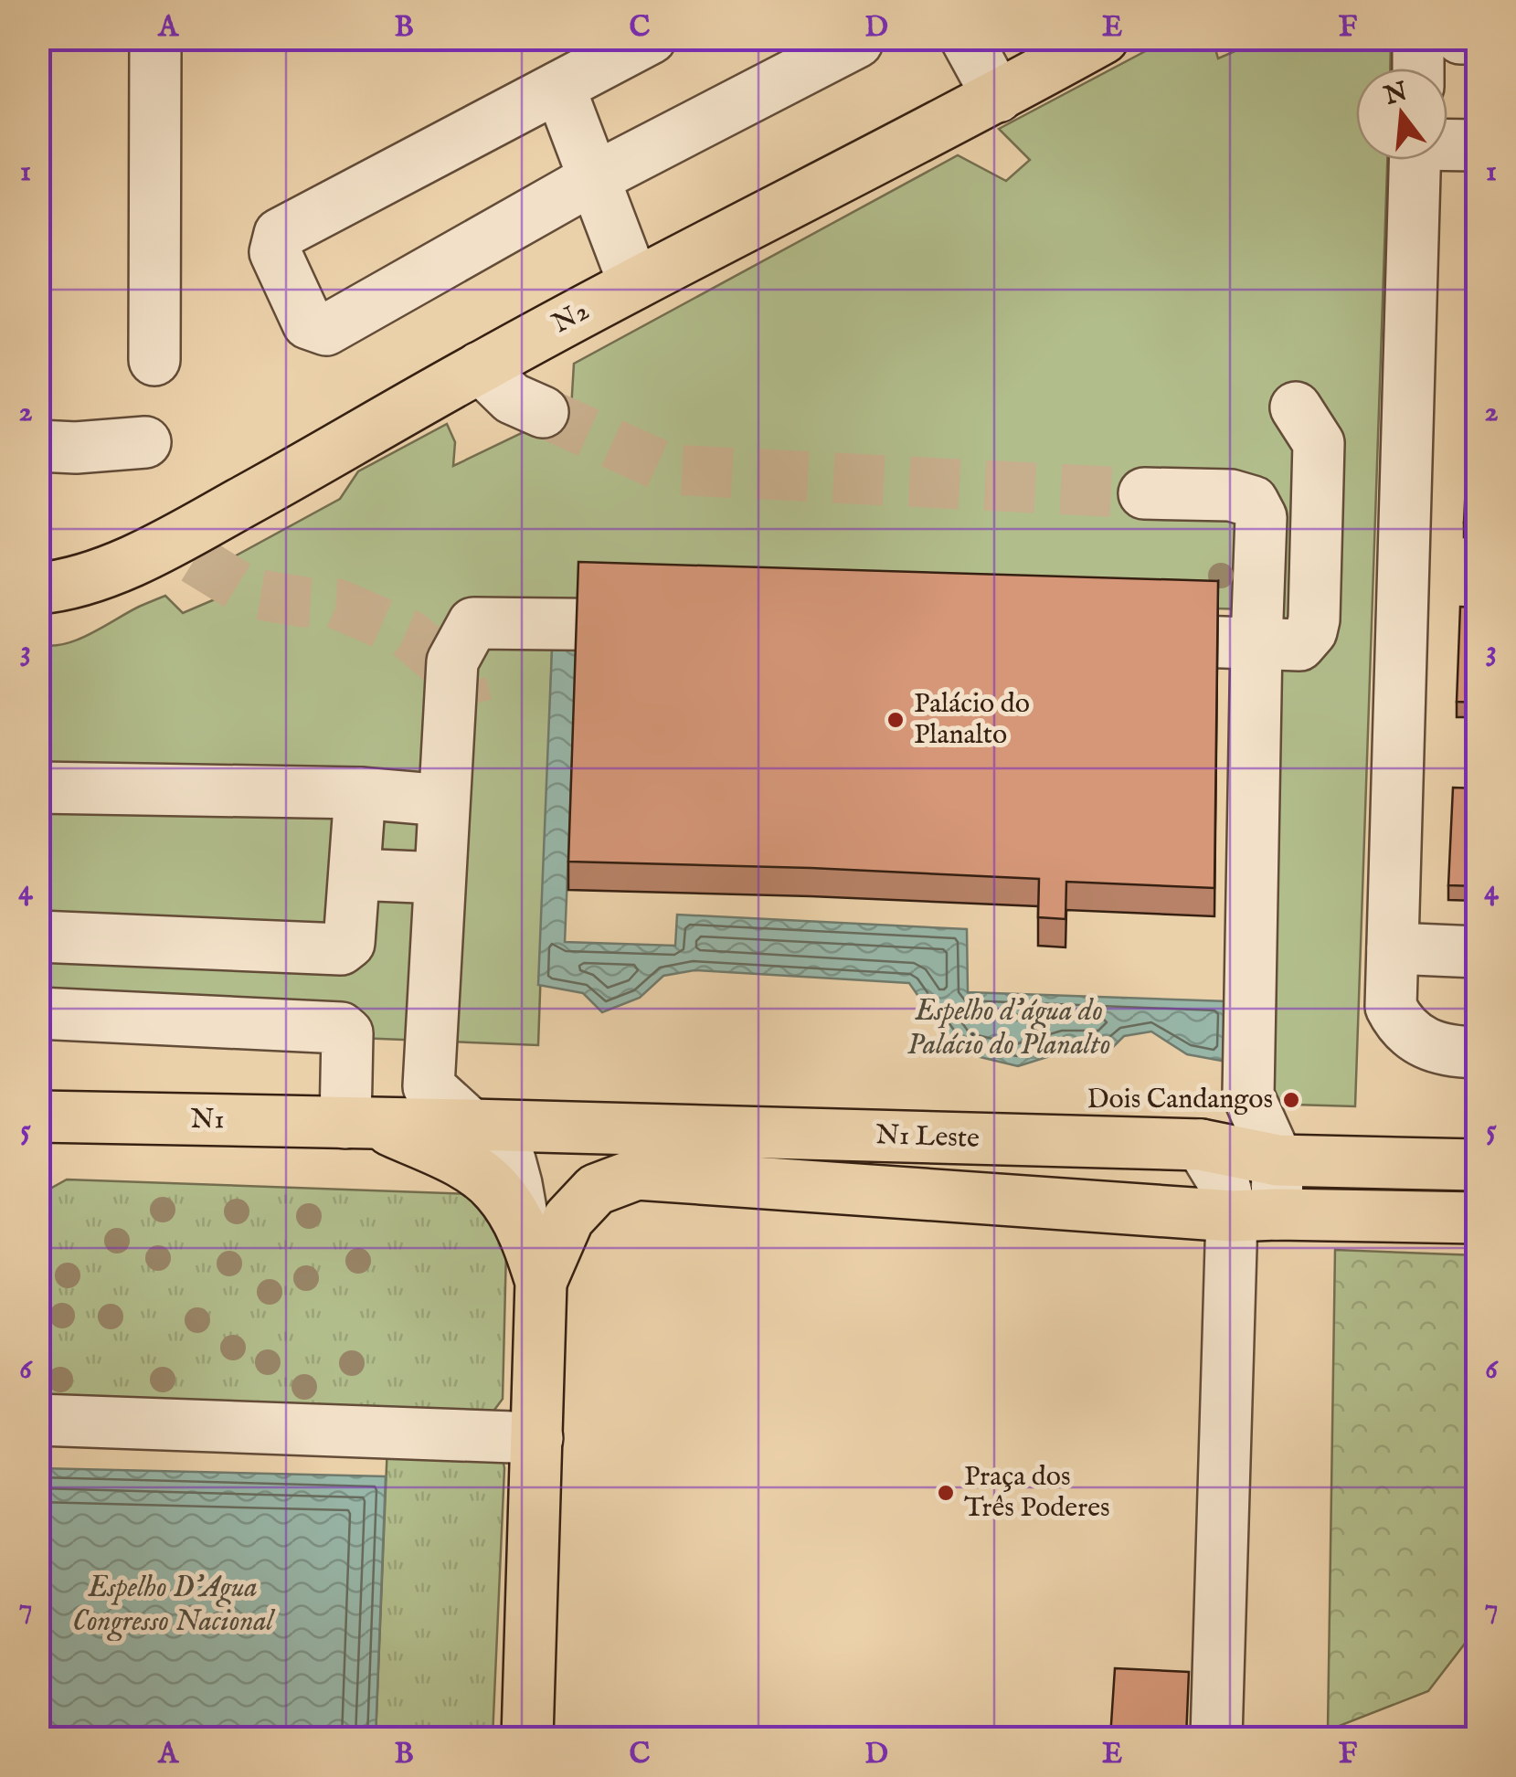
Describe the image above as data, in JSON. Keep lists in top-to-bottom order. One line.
{"streets":{"main road":["N2","N1","N1 Leste"]},"crossings":[["N1","N1 Leste"]],"water":["Espelho d'água do Palácio do Planalto","Espelho D'Agua Congresso Nacional"],"places":["Palácio do Planalto","Dois Candangos","Praça dos Três Poderes"],"north":"top","grid":{"columns":["A","B","C","D","E","F"],"rows":["1","2","3","4","5","6","7"]}}
